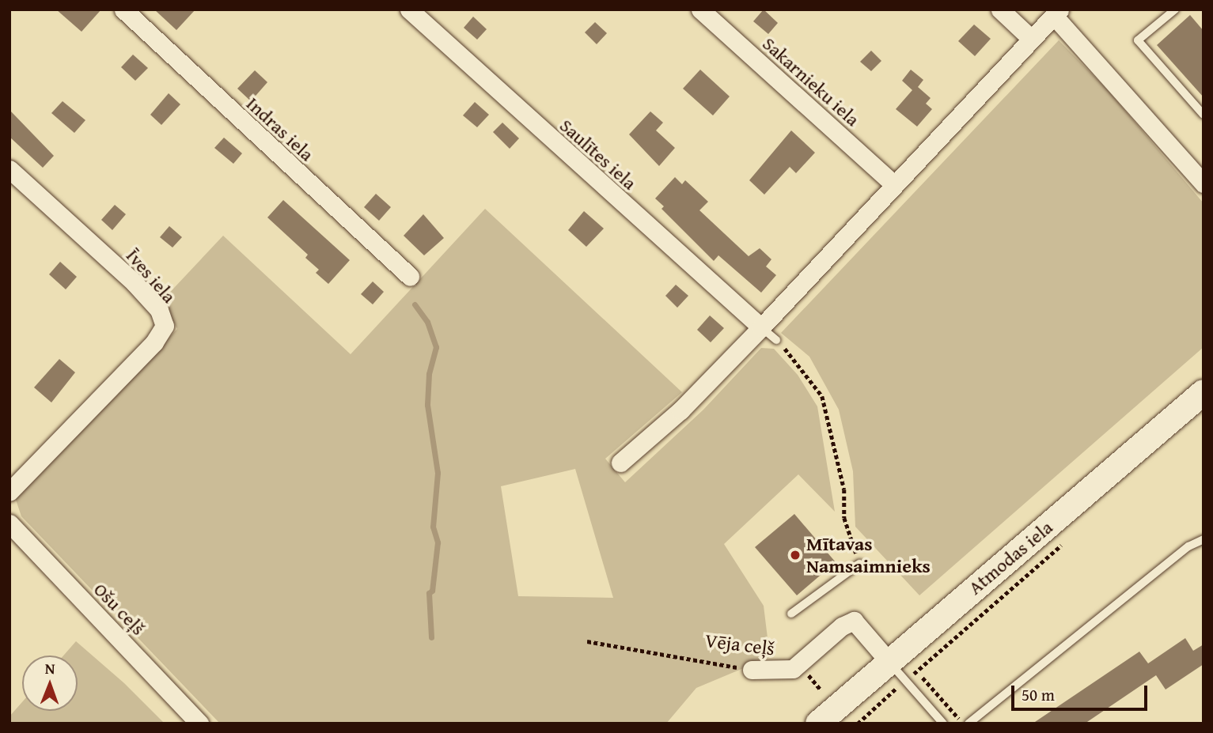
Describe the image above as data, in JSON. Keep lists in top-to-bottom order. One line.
{"streets":{"main road":["Atmodas iela"],"street":["Sakarnieku iela","Indras iela","Saulītes iela","Īves iela","Ošu ceļš","Vēja ceļš"]},"crossings":[["Atmodas iela","Vēja ceļš"]],"places":["Mītavas Namsaimnieks"],"scale_bar":"50 m","north":"top"}
